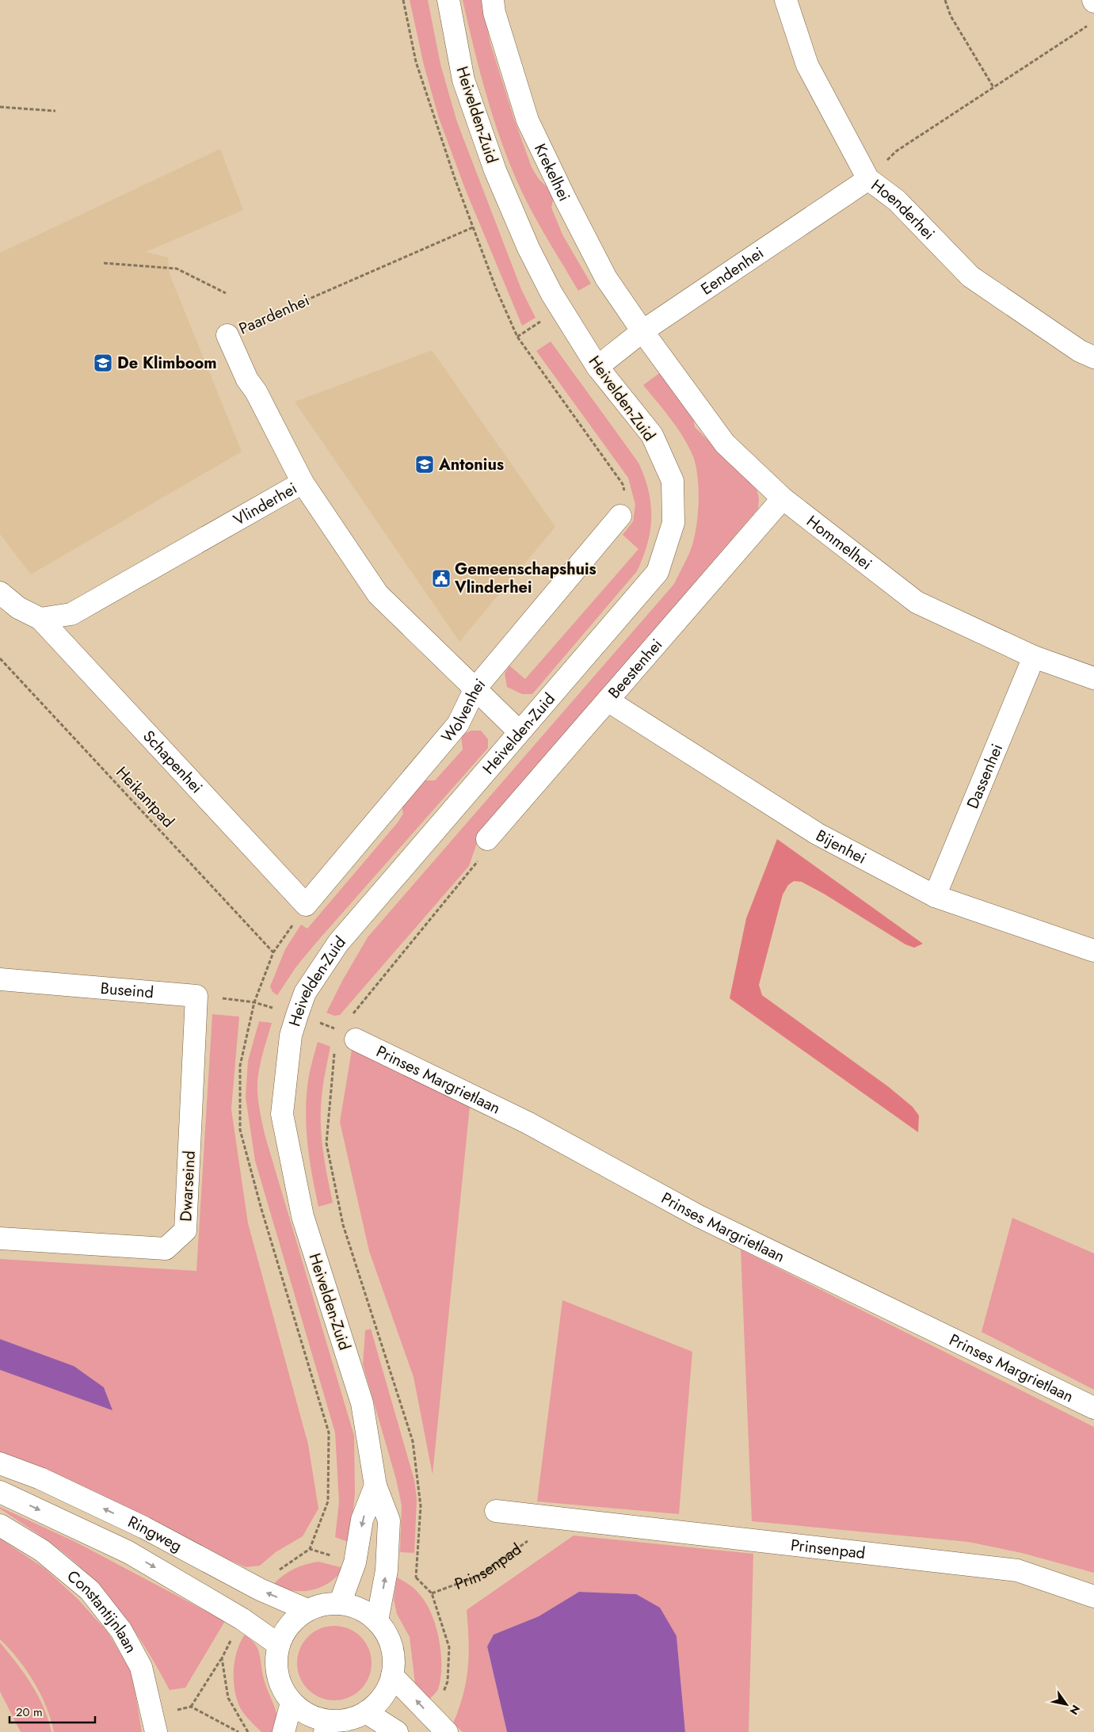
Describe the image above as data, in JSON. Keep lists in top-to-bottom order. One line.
{"streets":{"street":["Heivelden-Zuid","Krekelhei","Hoenderhei","Eendenhei","Paardenhei","Vlinderhei","Hommelhei","Beestenhei","Wolvenhei","Schapenhei","Dassenhei","Bijenhei","Buseind","Prinses Margrietlaan","Dwarseind","Ringweg","Prinsenpad","Constantijnlaan"],"path":["Heikantpad"]},"crossings":[["Heivelden-Zuid","Eendenhei"],["Heivelden-Zuid","Vlinderhei"],["Heivelden-Zuid","Ringweg"],["Krekelhei","Eendenhei"],["Krekelhei","Hommelhei"],["Hoenderhei","Eendenhei"],["Eendenhei","Hommelhei"],["Paardenhei","Vlinderhei"],["Vlinderhei","Wolvenhei"],["Vlinderhei","Schapenhei"],["Hommelhei","Beestenhei"],["Hommelhei","Dassenhei"],["Beestenhei","Bijenhei"],["Wolvenhei","Schapenhei"],["Dassenhei","Bijenhei"],["Buseind","Dwarseind"]],"places":{"school or university":["De Klimboom","Antonius"],"public building":["Gemeenschapshuis Vlinderhei"]},"scale_bar":"20 m","north":"bottom right"}
